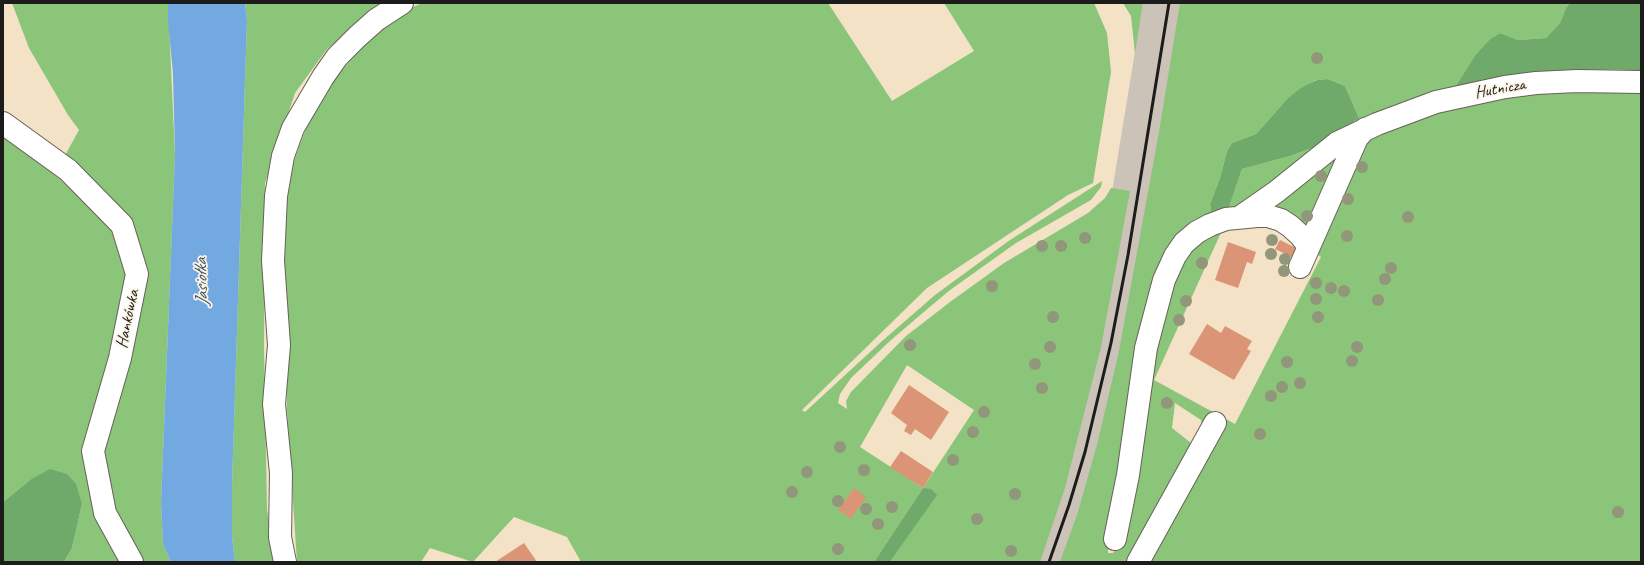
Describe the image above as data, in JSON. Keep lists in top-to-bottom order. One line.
{"streets":{"street":["Hutnicza","Hankówka"]},"water":["Jasiołka"]}
